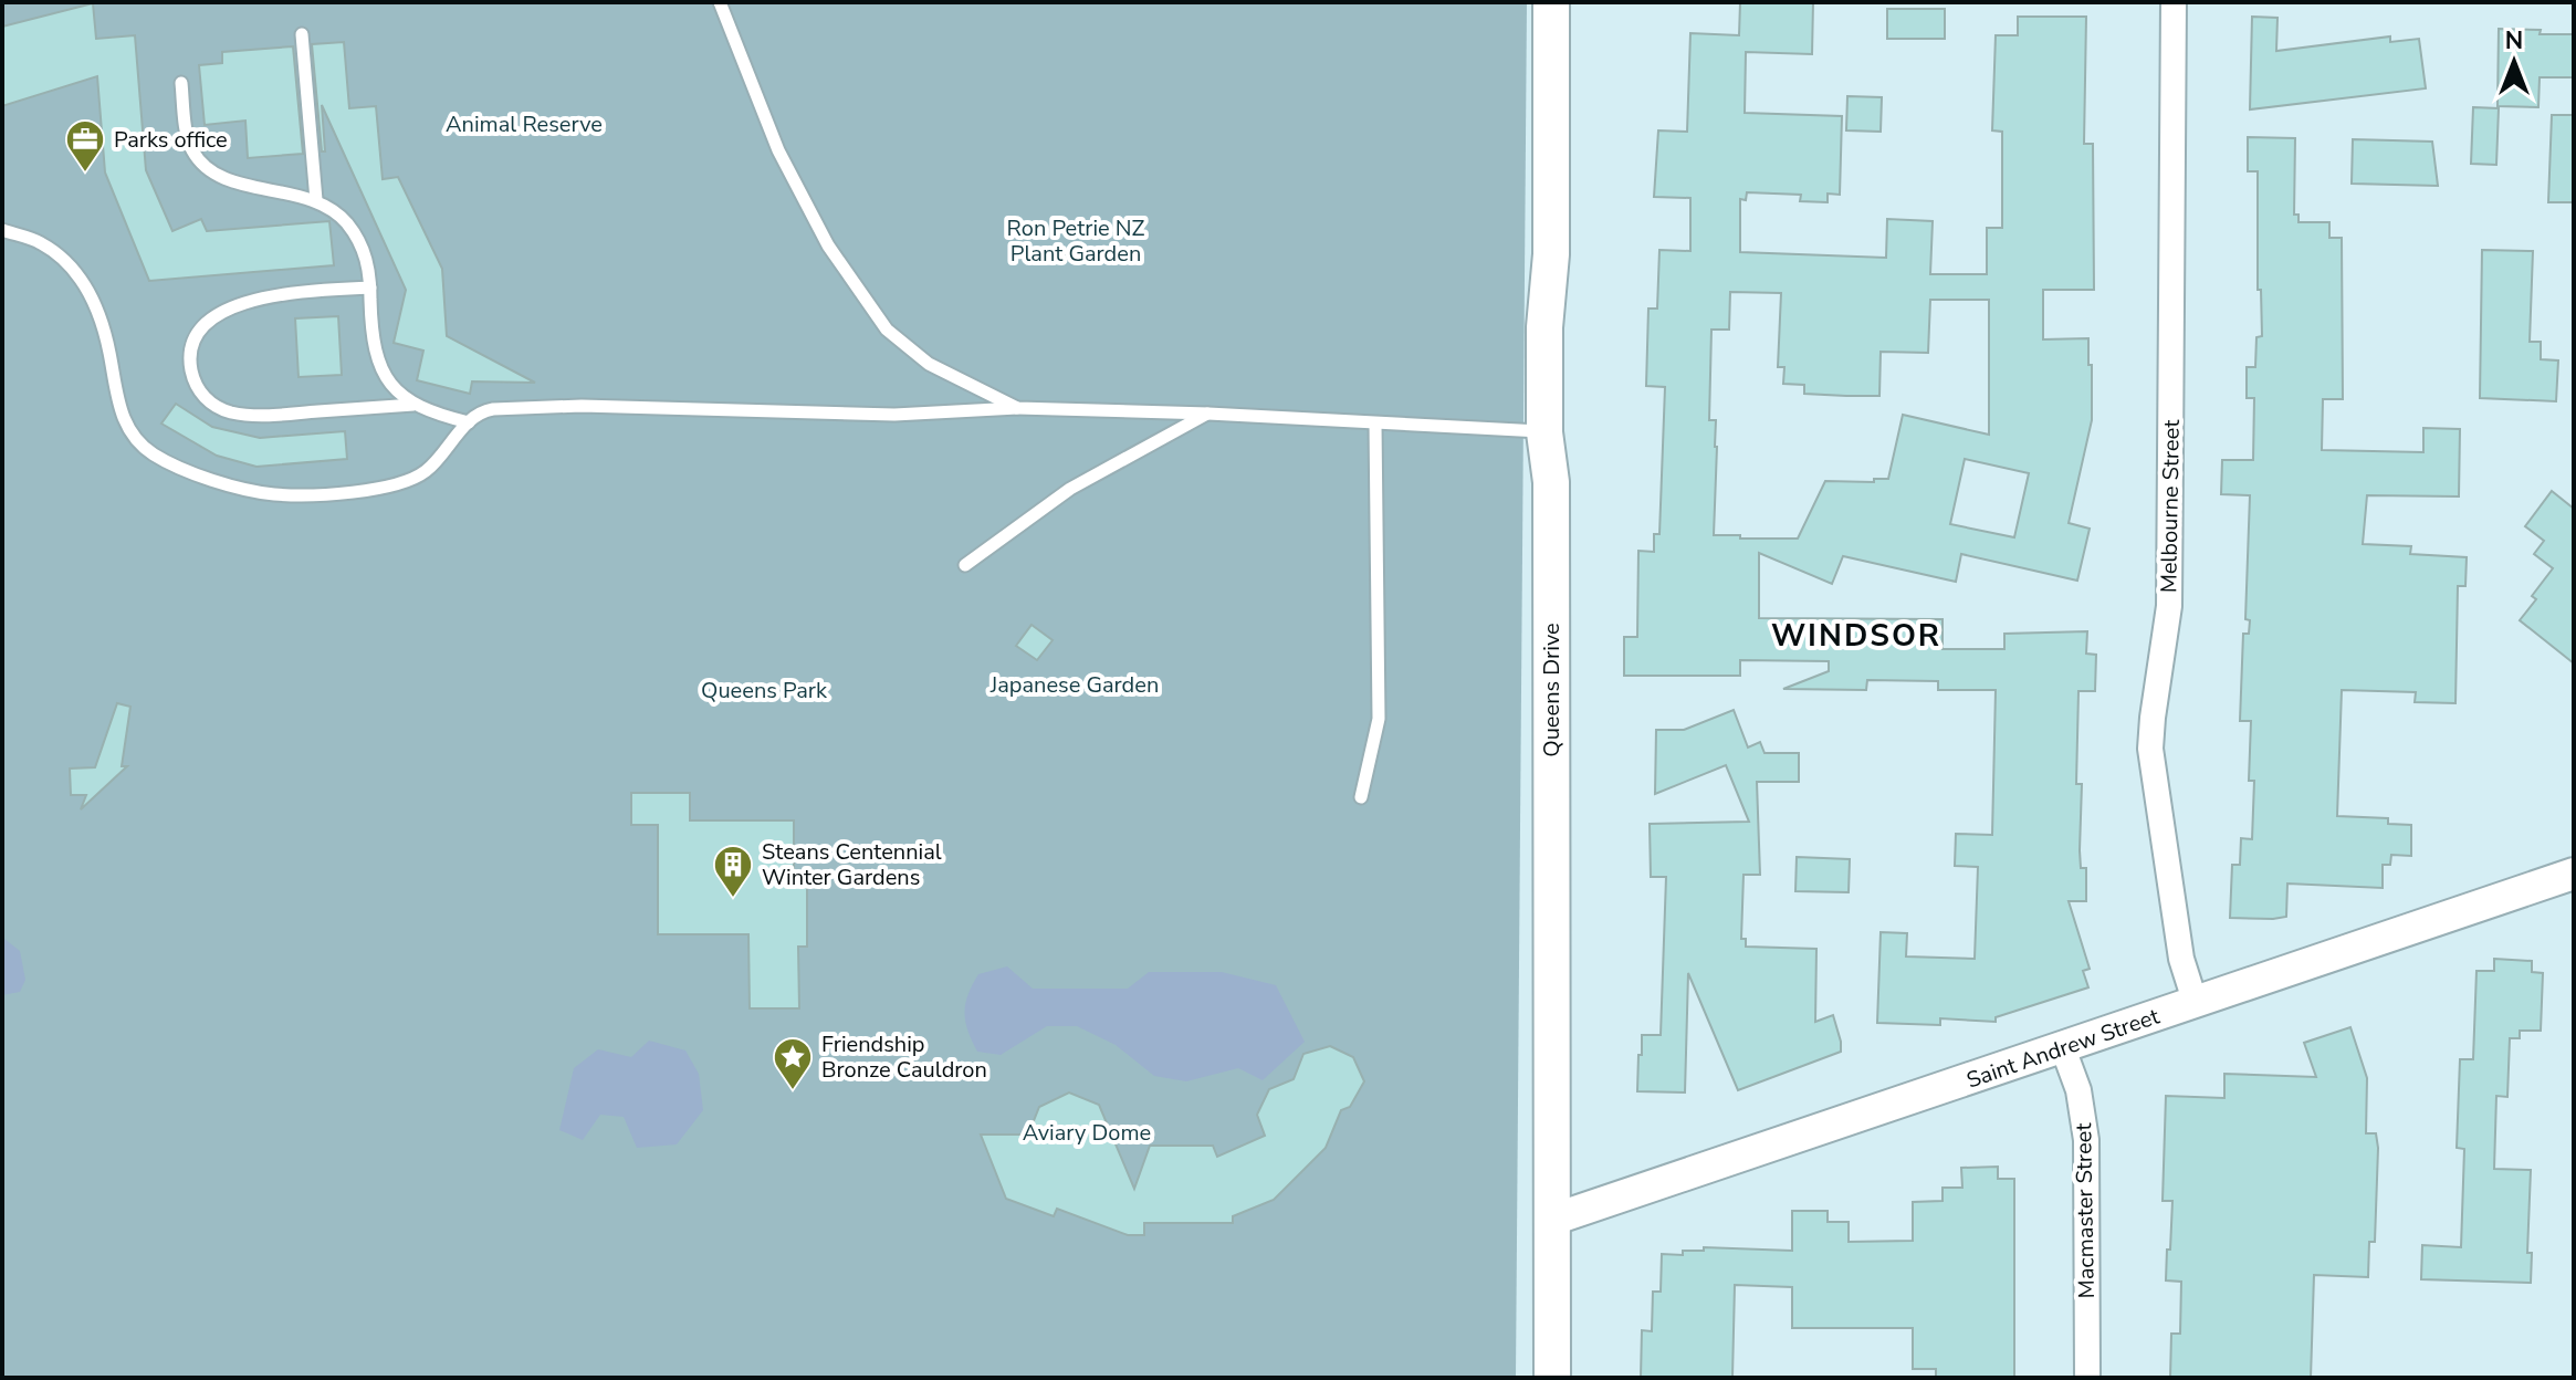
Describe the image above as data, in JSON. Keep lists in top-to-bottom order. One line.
{"streets":{"main road":["Queens Drive"],"street":["Melbourne Street","Saint Andrew Street","Macmaster Street"]},"crossings":[["Melbourne Street","Saint Andrew Street"],["Queens Drive","Saint Andrew Street"],["Saint Andrew Street","Macmaster Street"]],"districts":["WINDSOR"],"parks":["Animal Reserve","Ron Petrie NZ Plant Garden","Japanese Garden","Queens Park","Aviary Dome"],"places":{"office":["Parks office"],"building":["Steans Centennial Winter Gardens"],"place":["Friendship Bronze Cauldron"]},"north":"top"}
